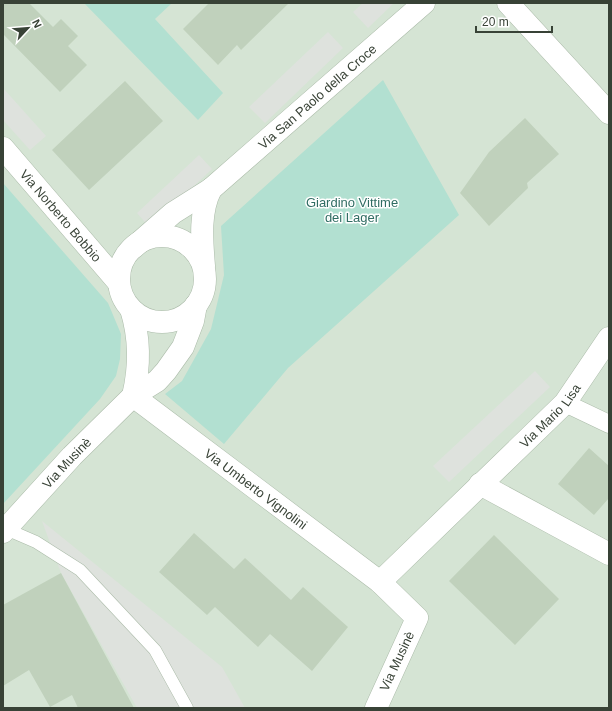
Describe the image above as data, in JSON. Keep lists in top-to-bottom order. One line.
{"streets":{"street":["Via San Paolo della Croce","Via Norberto Bobbio","Via Mario Lisa","Via Musinè","Via Umberto Vignolini"]},"crossings":[["Via San Paolo della Croce","Via Norberto Bobbio"],["Via San Paolo della Croce","Via Musinè"],["Via Norberto Bobbio","Via Musinè"],["Via Mario Lisa","Via Musinè"],["Via Mario Lisa","Via Umberto Vignolini"],["Via Musinè","Via Umberto Vignolini"]],"parks":["Giardino Vittime dei Lager"],"scale_bar":"20 m","north":"top right"}
